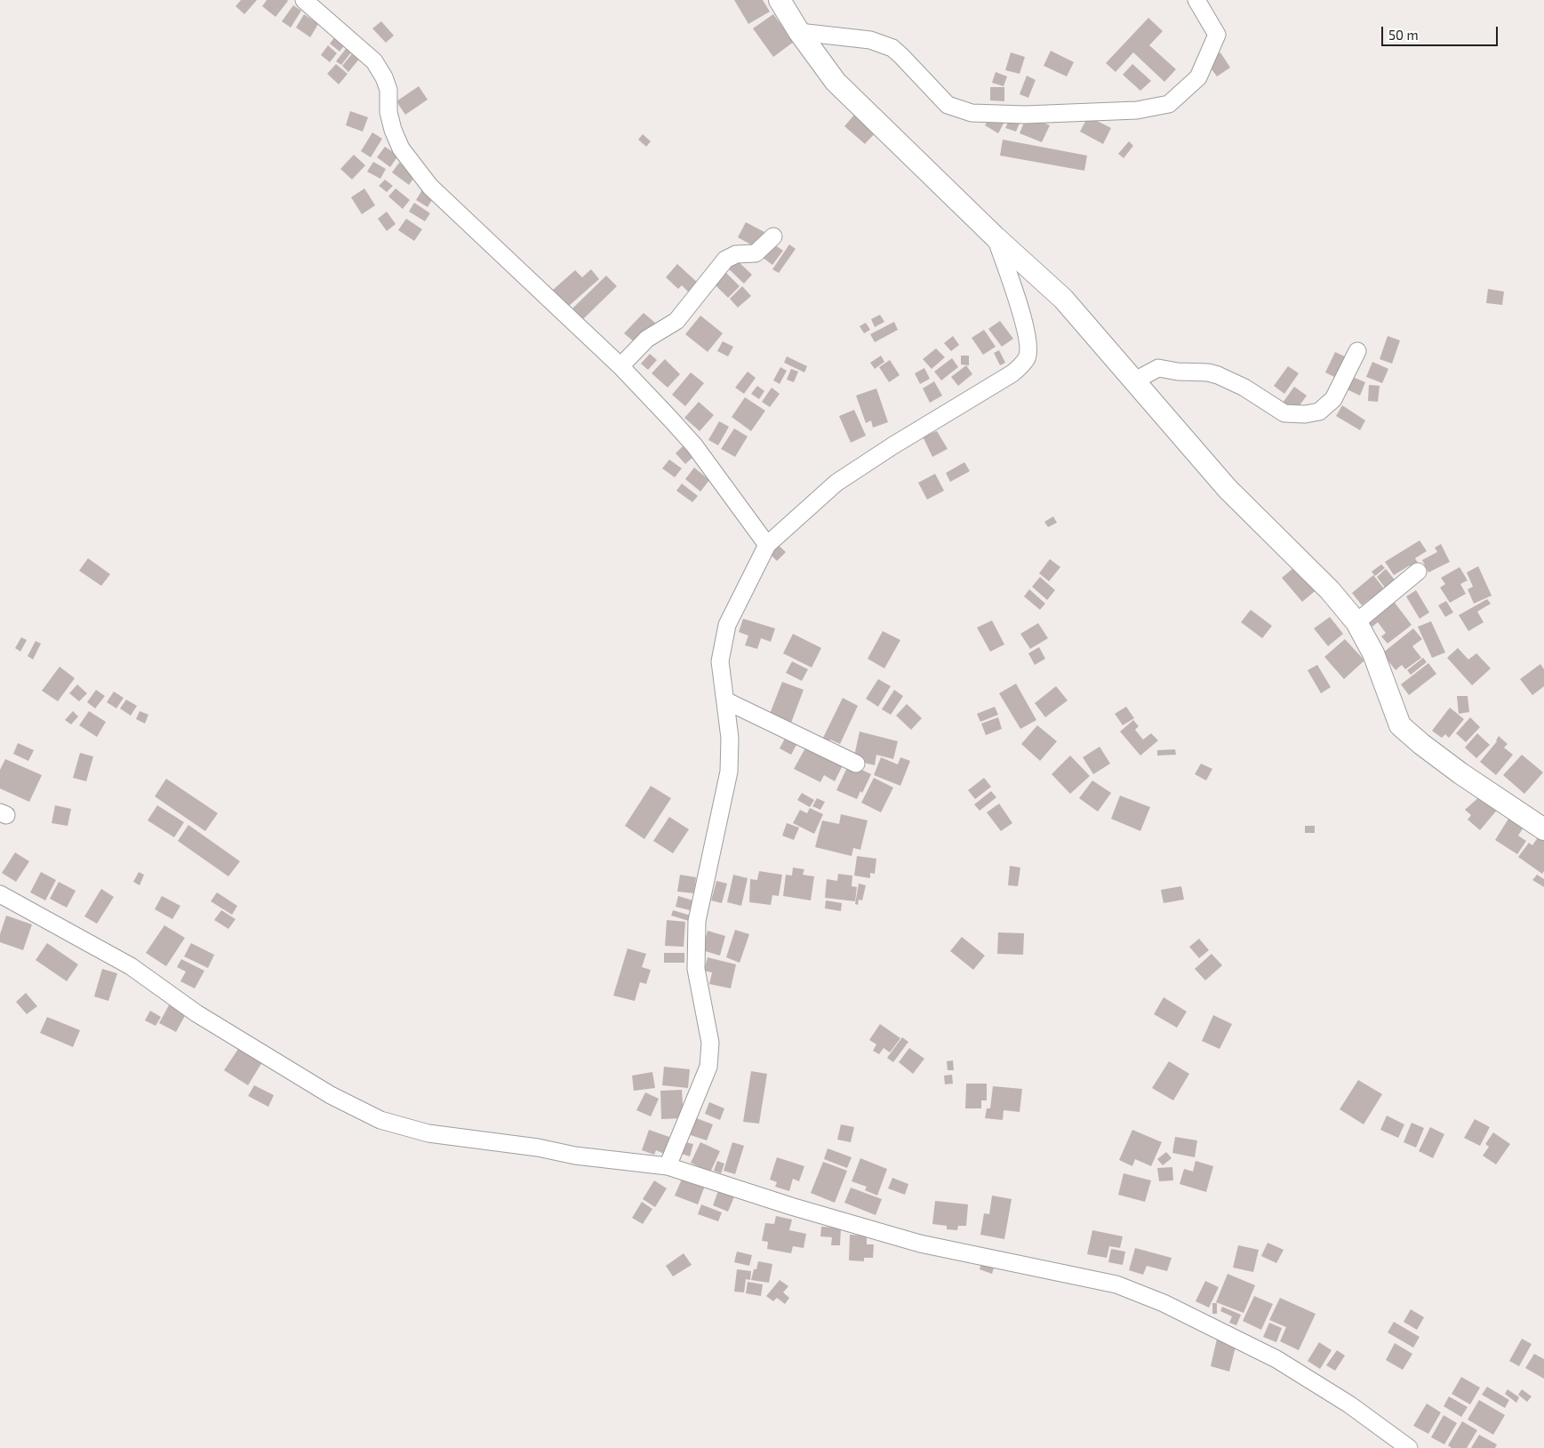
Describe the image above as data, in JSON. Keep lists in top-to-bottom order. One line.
{"scale_bar":"50 m"}
